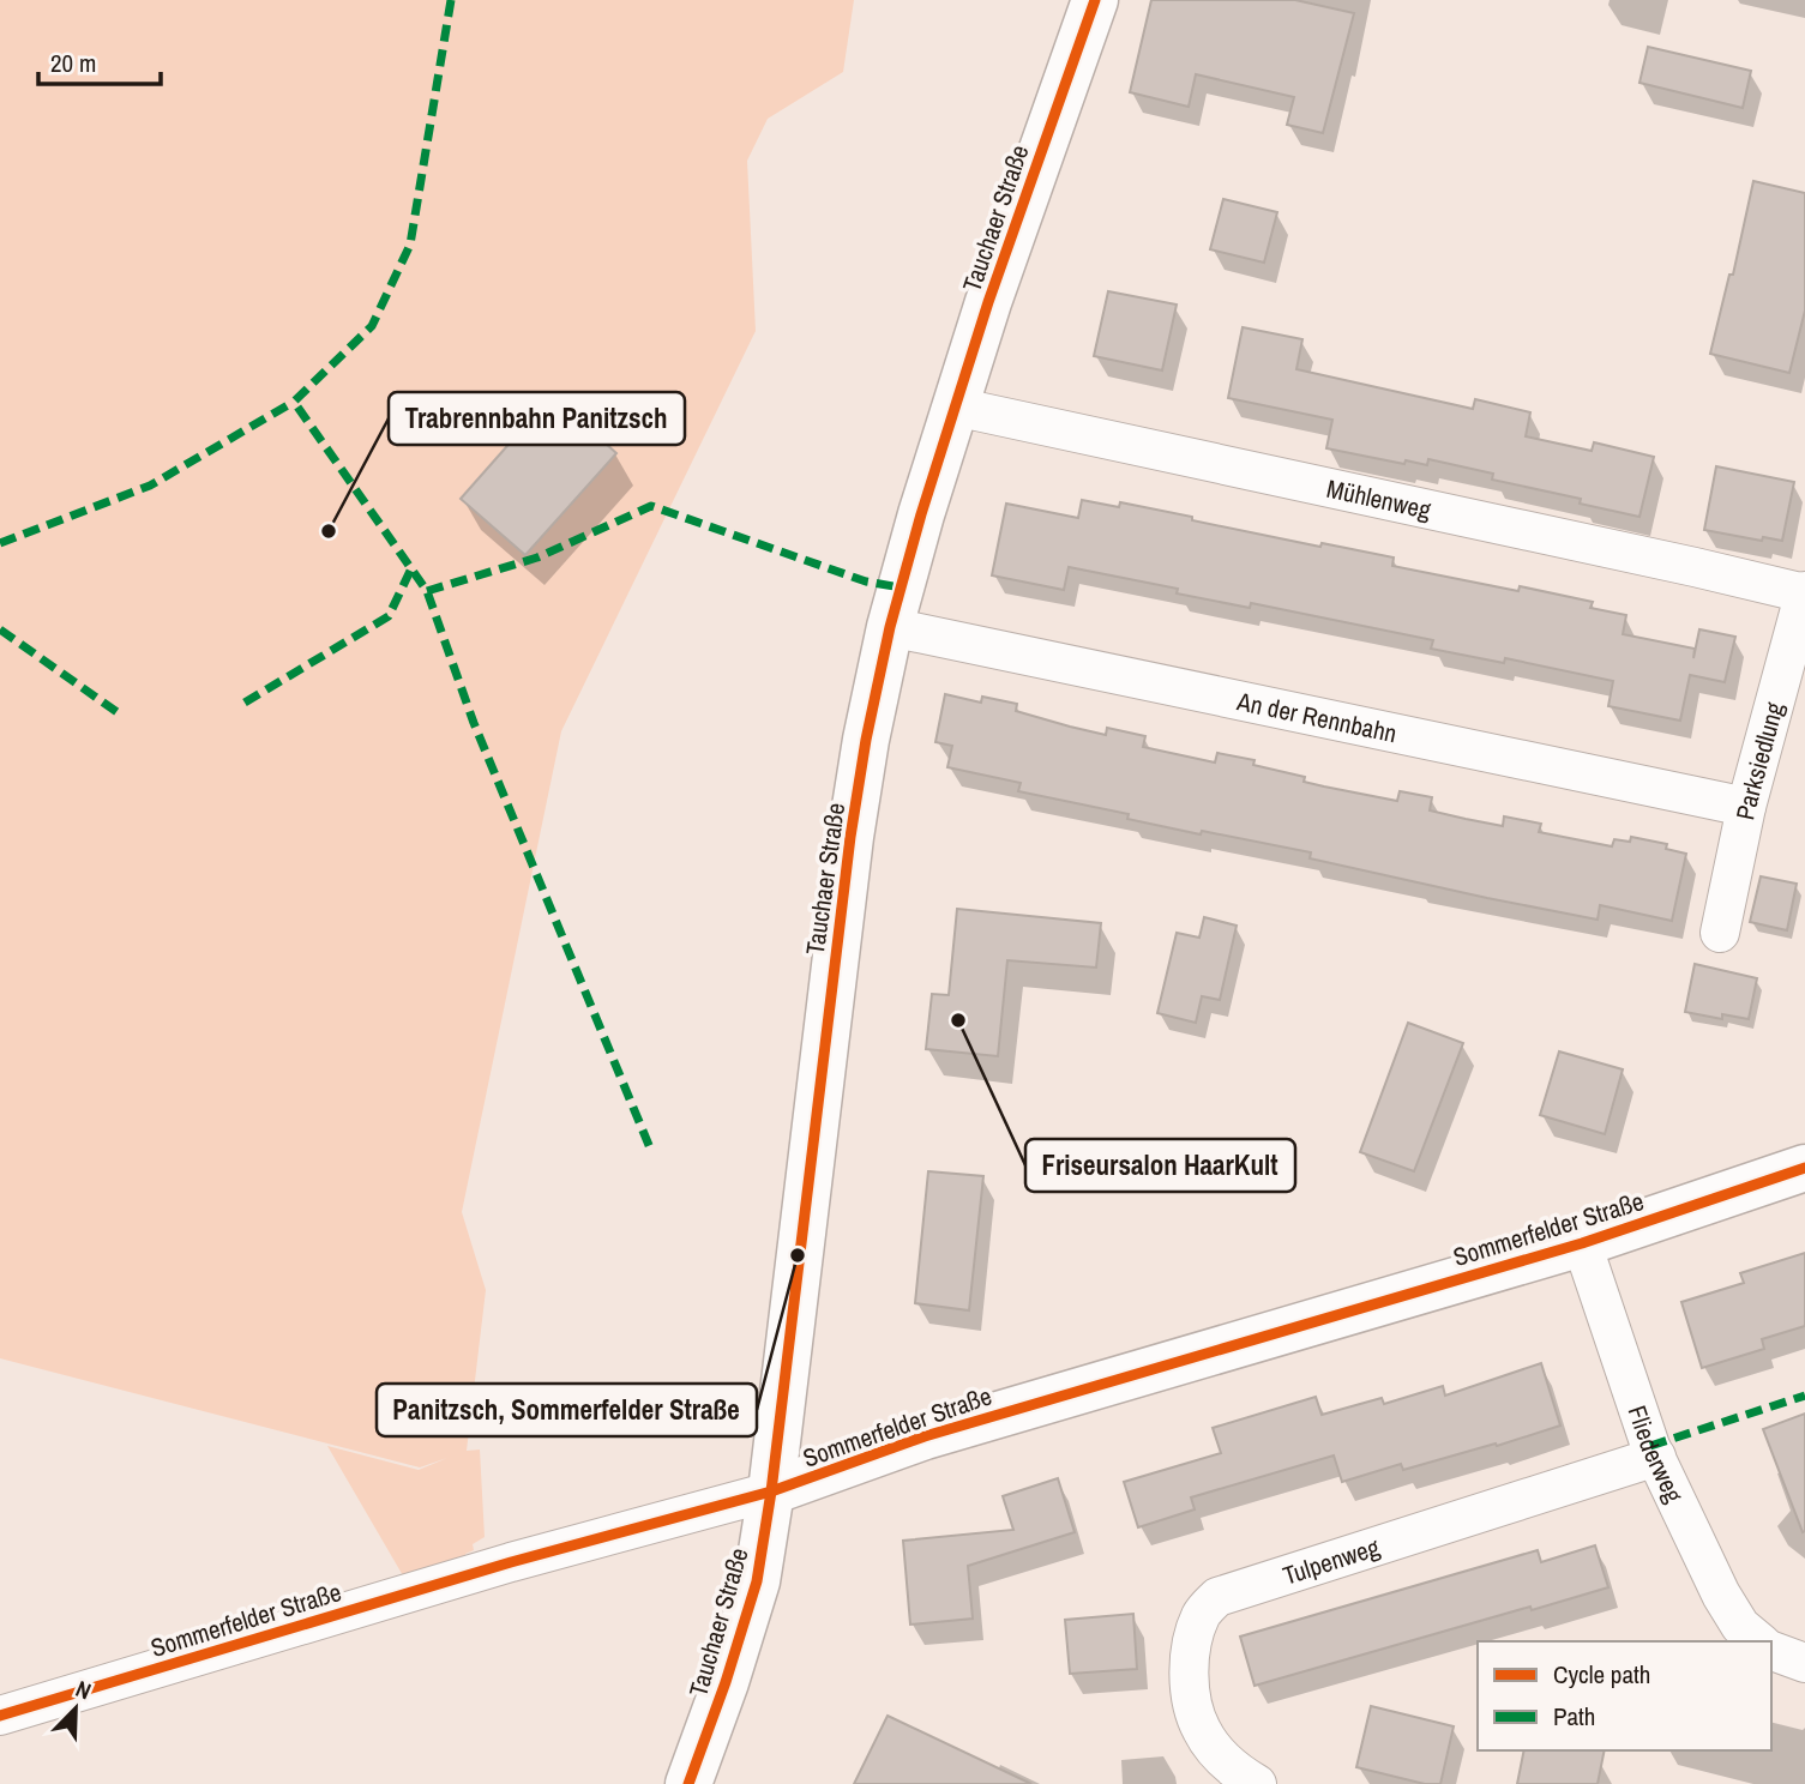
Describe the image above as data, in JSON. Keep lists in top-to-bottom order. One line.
{"streets":{"street":["Tauchaer Straße","Mühlenweg","An der Rennbahn","Parksiedlung","Sommerfelder Straße","Fliederweg","Tulpenweg"]},"crossings":[["Tauchaer Straße","Mühlenweg"],["Tauchaer Straße","An der Rennbahn"],["Tauchaer Straße","Sommerfelder Straße"],["Mühlenweg","Parksiedlung"],["An der Rennbahn","Parksiedlung"],["Sommerfelder Straße","Fliederweg"],["Fliederweg","Tulpenweg"]],"places":["Trabrennbahn Panitzsch","Friseursalon HaarKult","Panitzsch, Sommerfelder Straße"],"legend":["Cycle path","Path"],"scale_bar":"20 m","north":"top right"}
